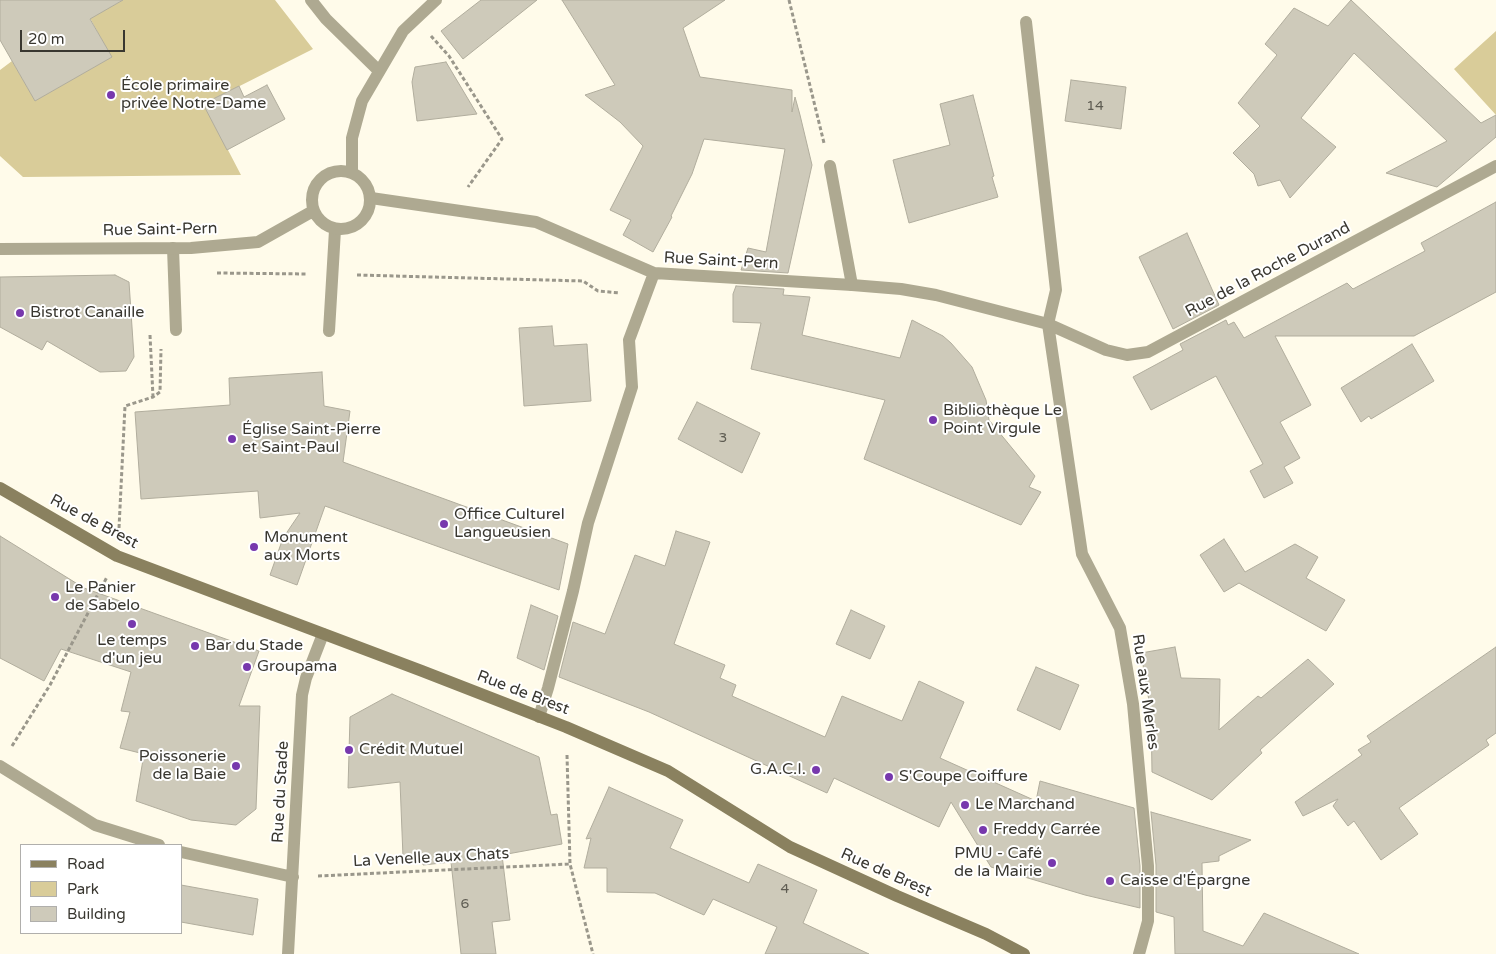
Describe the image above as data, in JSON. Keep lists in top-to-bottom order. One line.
{"streets":{"main road":["Rue de Brest"],"street":["Rue Saint-Pern","Rue de la Roche Durand","Rue aux Merles","Rue du Stade"],"path":["La Venelle aux Chats"]},"crossings":[["Rue Saint-Pern","Rue de la Roche Durand"],["Rue Saint-Pern","Rue aux Merles"],["Rue de la Roche Durand","Rue aux Merles"],["Rue de Brest","Rue du Stade"],["Rue du Stade","La Venelle aux Chats"]],"places":["École primaire privée Notre-Dame","Bistrot Canaille","Bibliothèque Le Point Virgule","Église Saint-Pierre et Saint-Paul","Office Culturel Langueusien","Monument aux Morts","Le Panier de Sabelo","Le temps d'un jeu","Bar du Stade","Groupama","Crédit Mutuel","Poissonerie de la Baie","G.A.C.I.","S'Coupe Coiffure","Le Marchand","Freddy Carrée","PMU - Café de la Mairie","Caisse d'Épargne"],"house_numbers":["14","3","4","6"],"legend":["Road","Park","Building"],"scale_bar":"20 m"}
